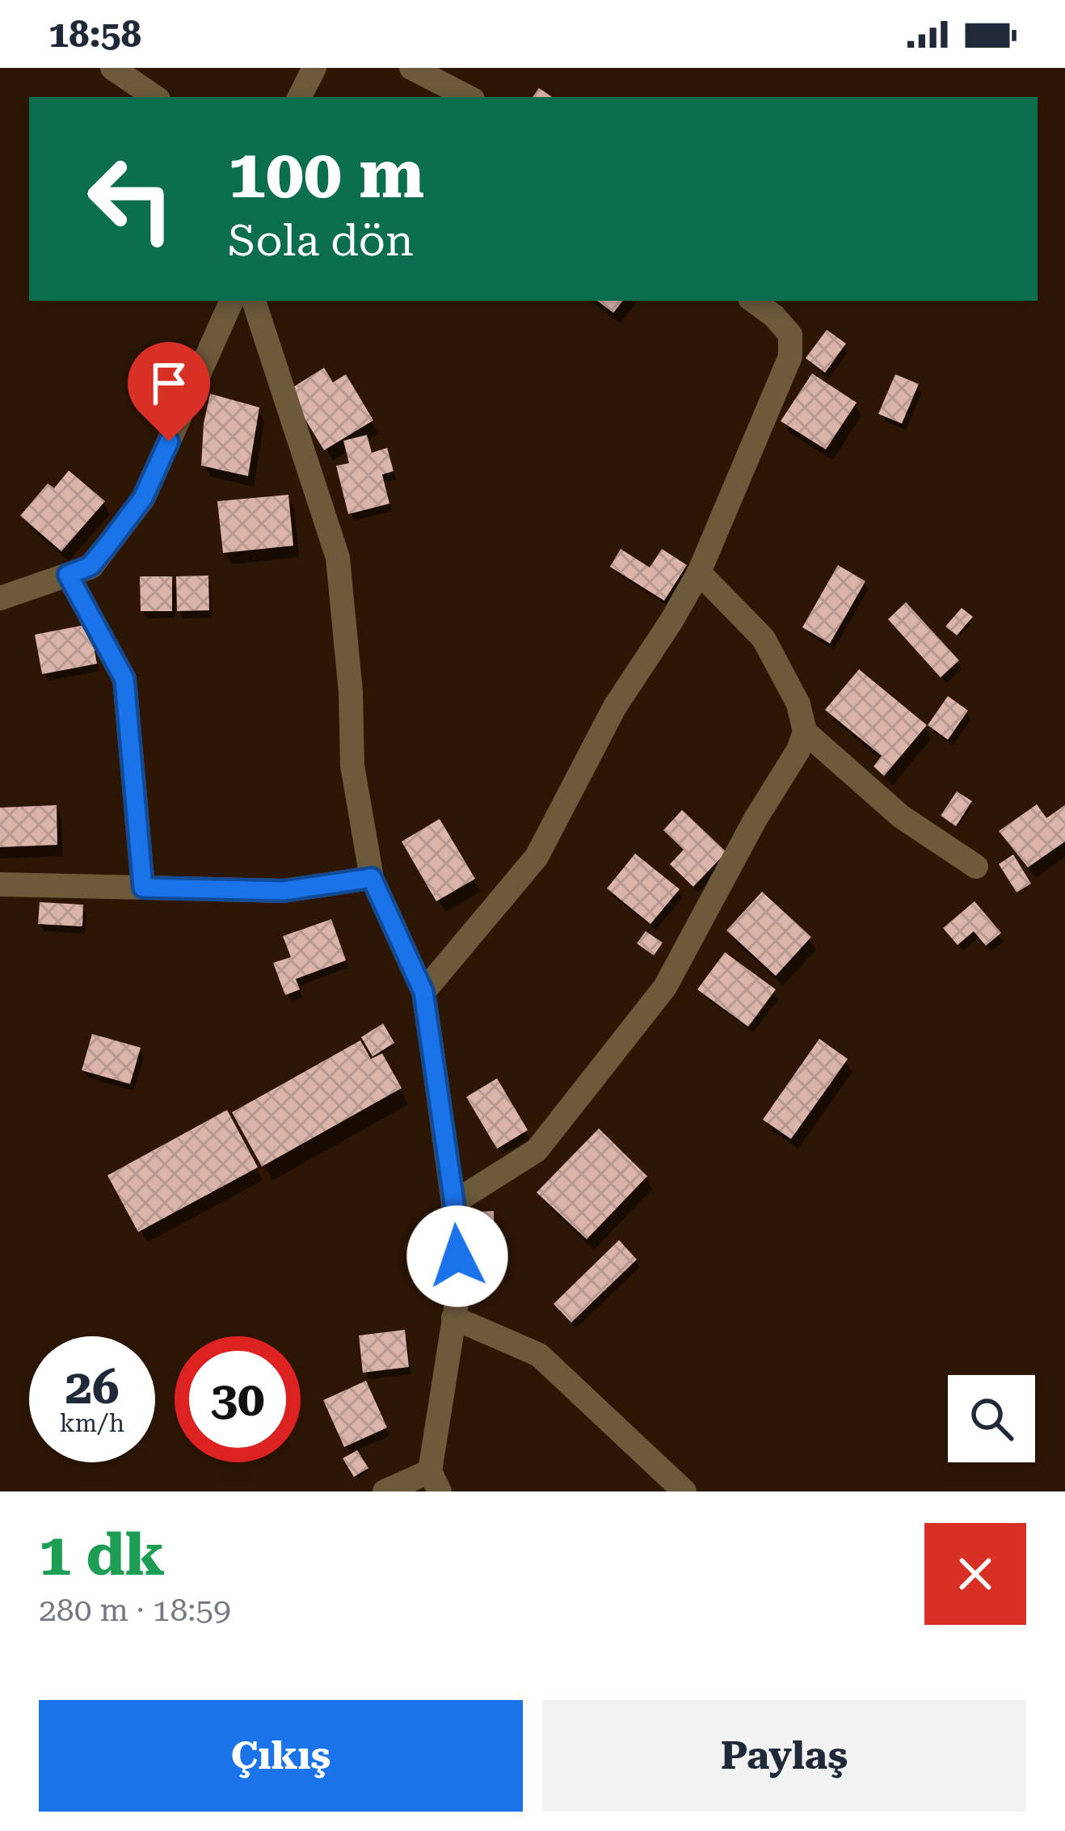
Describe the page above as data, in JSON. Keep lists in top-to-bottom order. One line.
{"page":{"status":"18:58","turn":["100 m","Sola dön"],"speed":"26 km/h","limit":"30","heading":["1 dk","280 m · 18:59"],"buttons":["Çıkış","Paylaş"]}}
